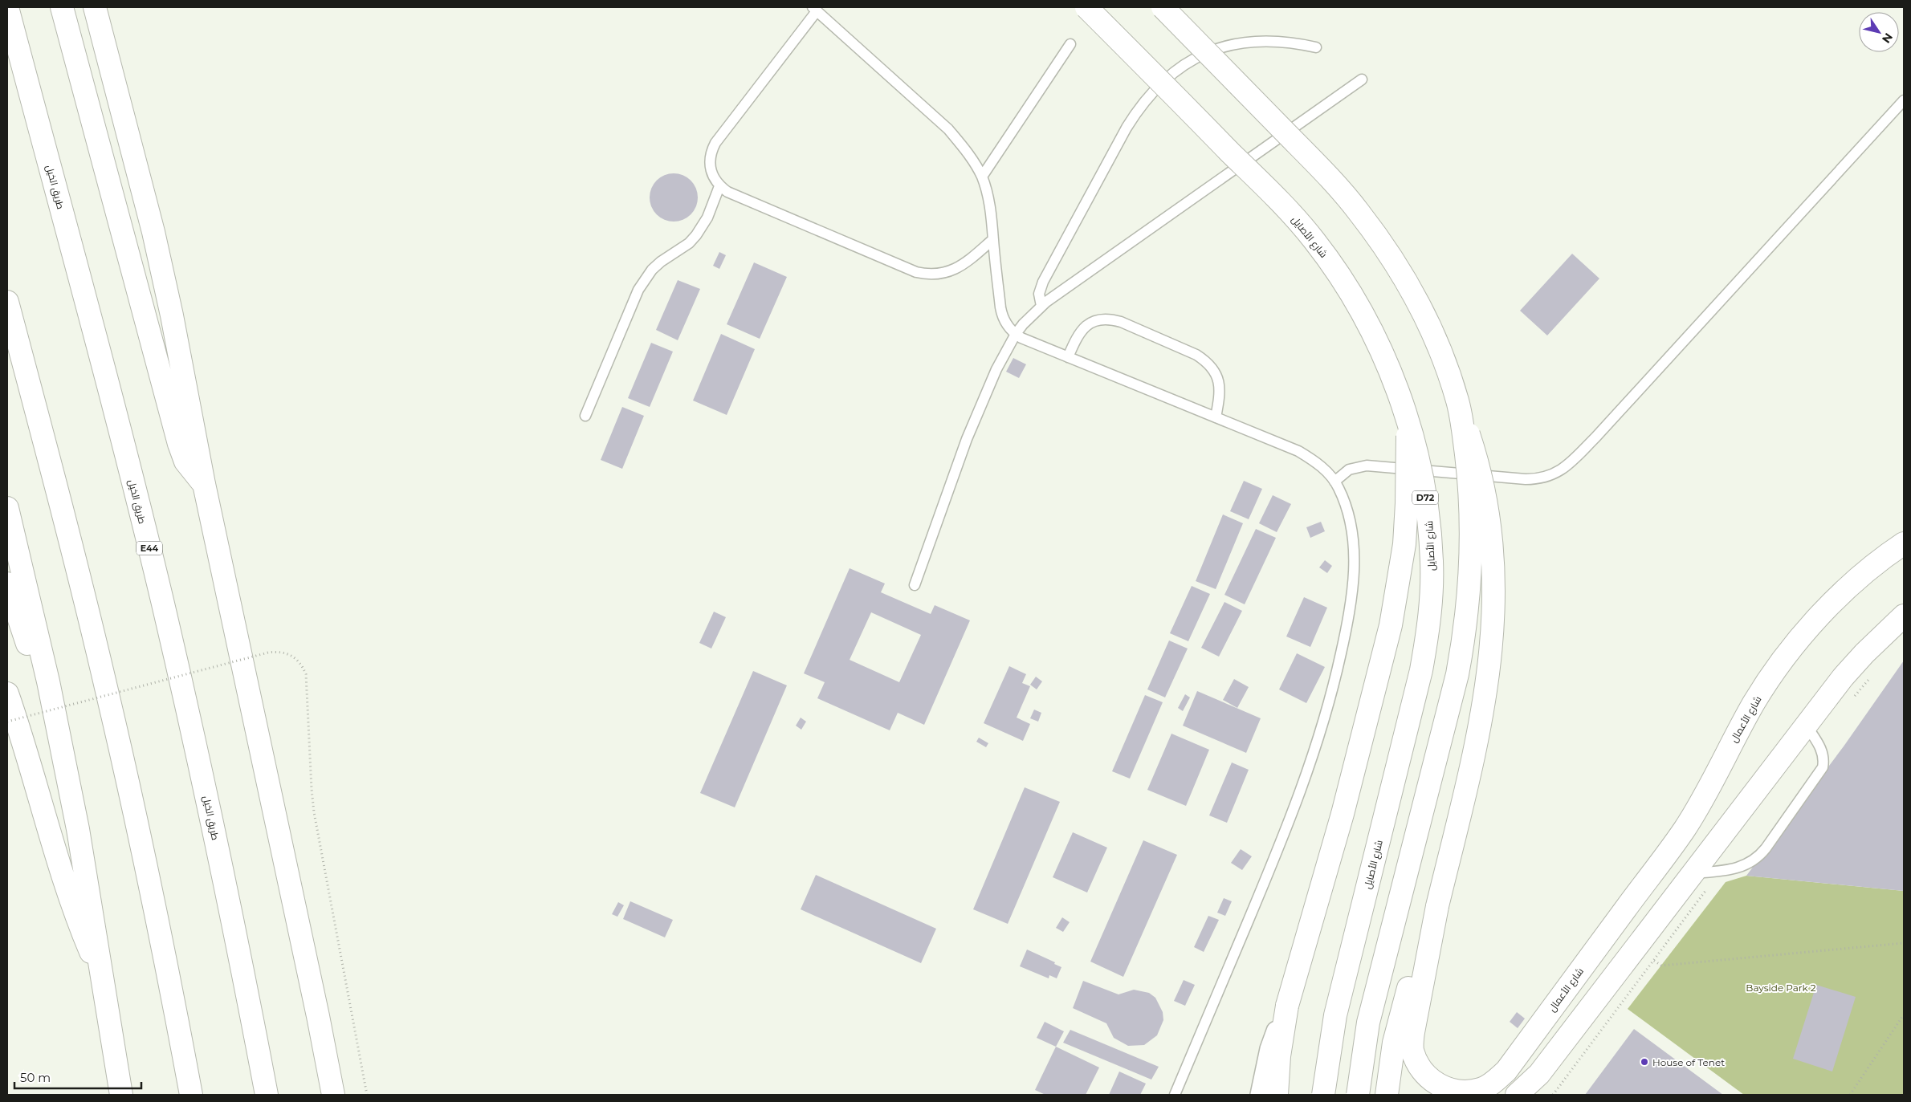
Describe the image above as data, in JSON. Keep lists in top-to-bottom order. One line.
{"streets":{"main road":["طريق الخيل","شارع الأصايل","D72","E44","شارع الأعمال"]},"parks":["Bayside Park 2"],"places":["House of Tenet"],"scale_bar":"50 m","north":"bottom right"}
